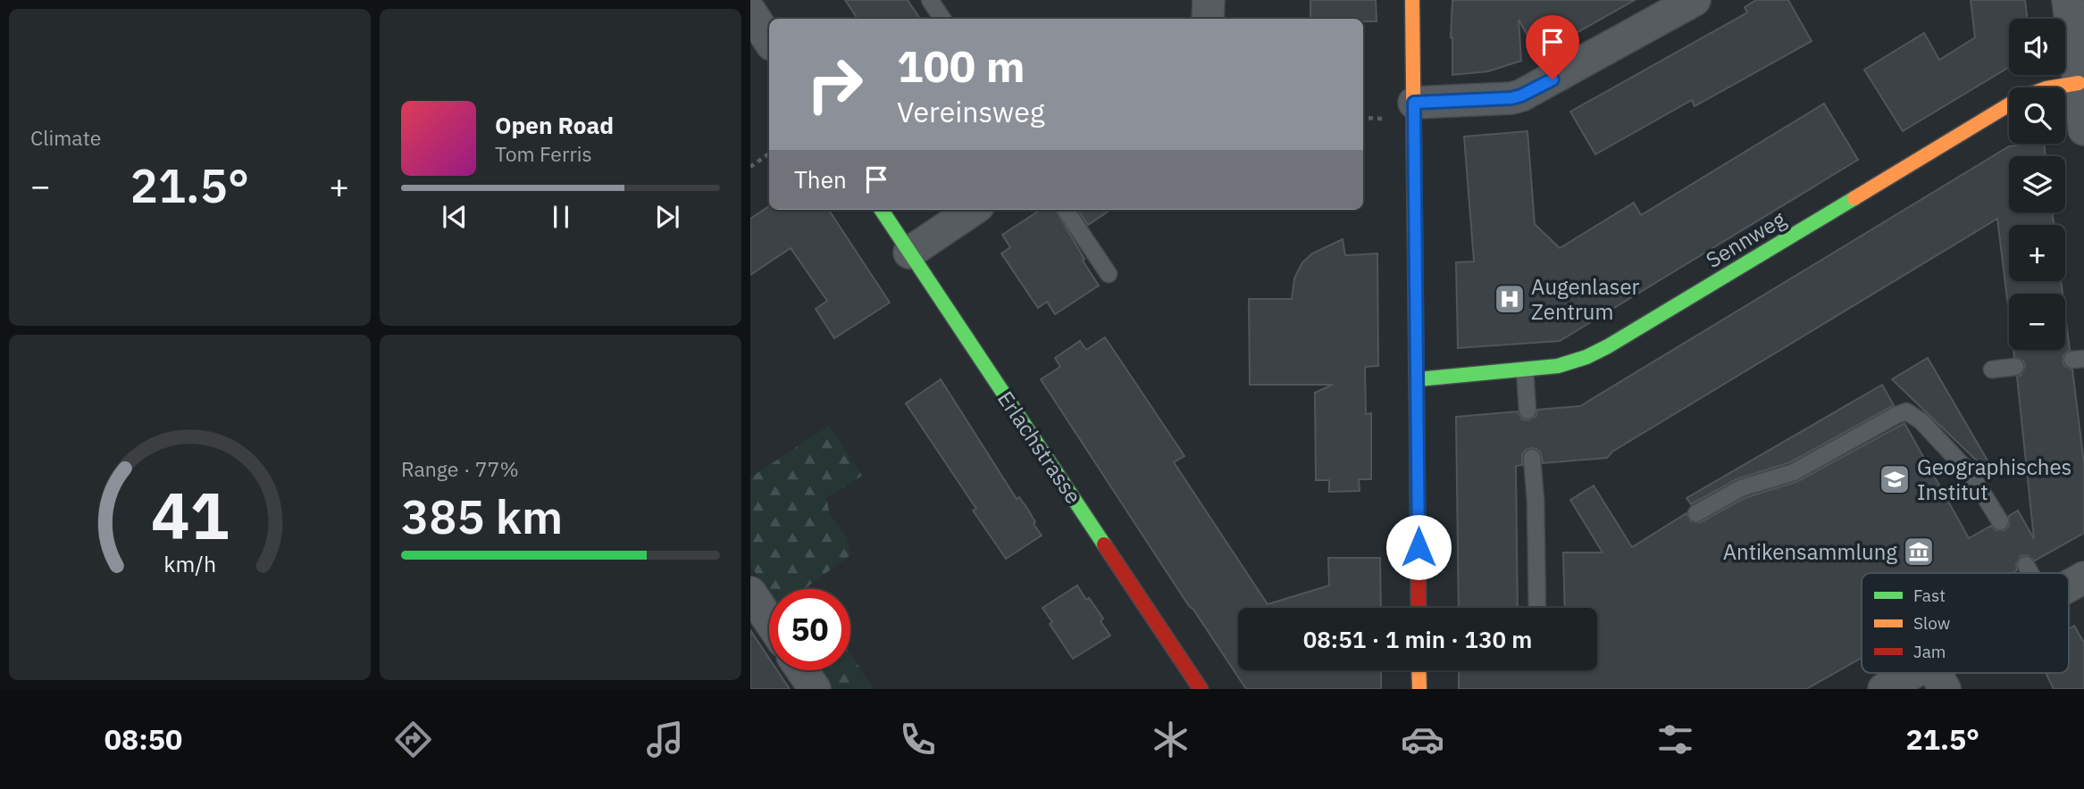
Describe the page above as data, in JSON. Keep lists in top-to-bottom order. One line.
{"streets":{"street":["Sennweg","Erlachstrasse"]},"places":{"hospital":["Augenlaser Zentrum"],"school or university":["Geographisches Institut"],"museum":["Antikensammlung"]},"legend":["Fast","Slow","Jam"],"page":{"tile":["Climate",["Range · 77%","385 km"]],"map_buttons":["+","−"],"turn":["100 m","Vereinsweg"],"song":["Open Road","Tom Ferris"],"then":"Then","heat":["−","21.5°","+"],"limit":"50","trip":"08:51 · 1 min · 130 m","tabs":["08:50","21.5°"],"gauge":["41","km/h"]}}
